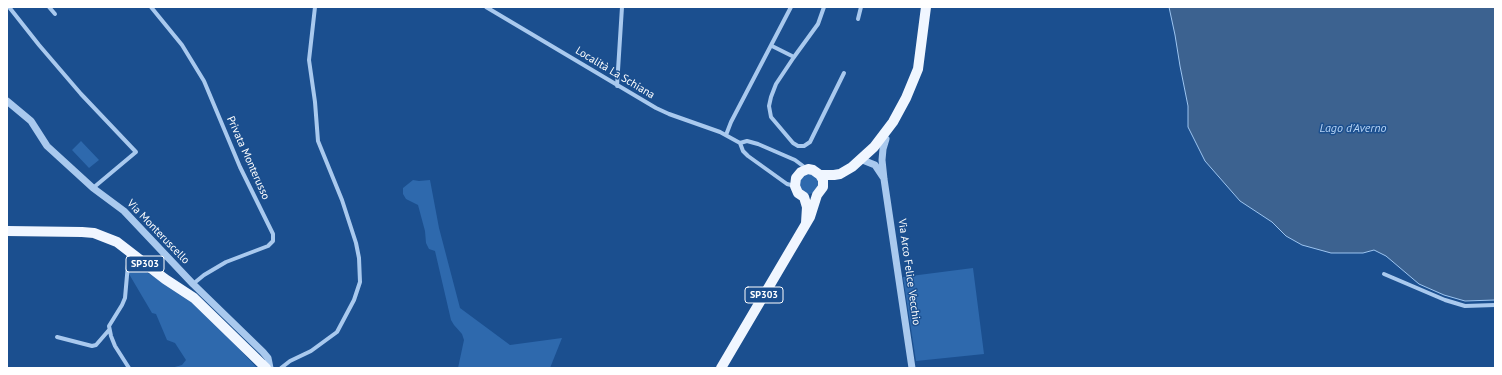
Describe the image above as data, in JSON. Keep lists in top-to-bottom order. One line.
{"streets":{"main road":["SP303"],"street":["Località La Schiana","Privata Monterusso","Via Monteruscello","Via Arco Felice Vecchio"]},"crossings":[["Privata Monterusso","Via Monteruscello"],["Via Monteruscello","SP303"]],"water":["Lago d'Averno"]}
